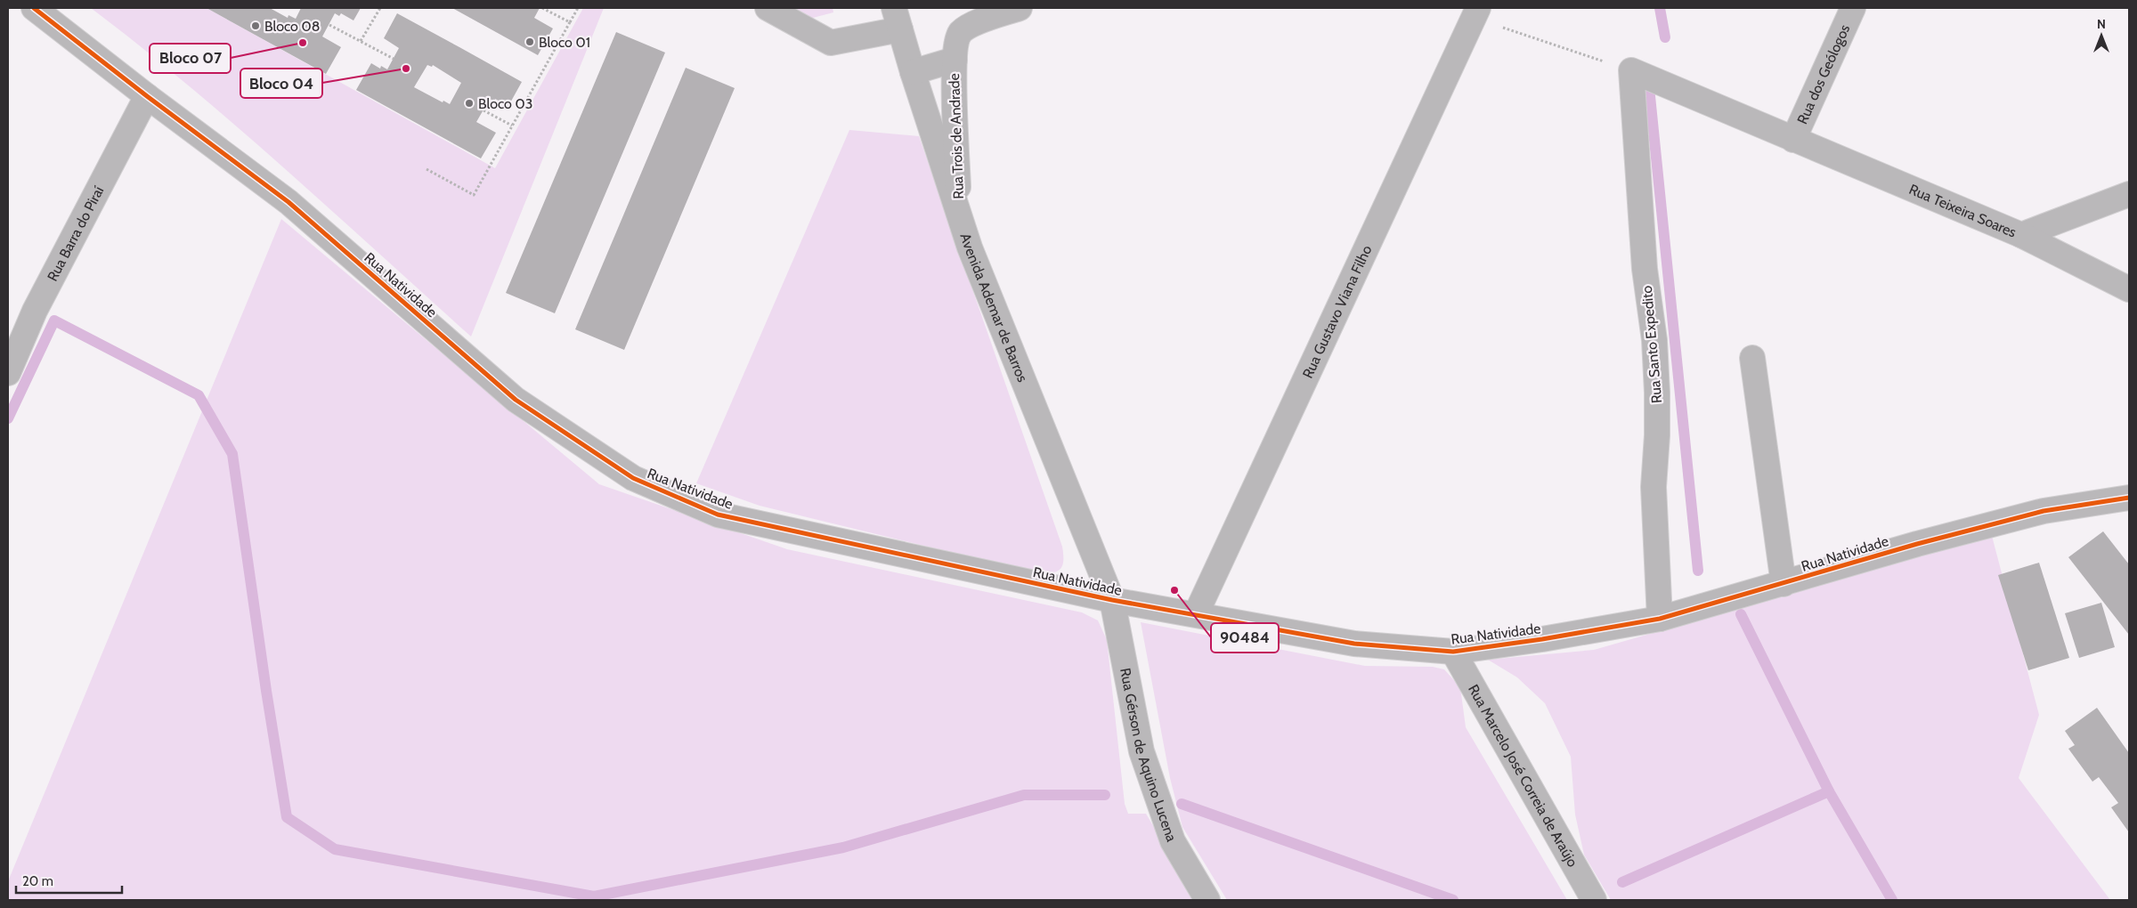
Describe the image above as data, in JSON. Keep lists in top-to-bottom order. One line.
{"streets":{"street":["Rua dos Geólogos","Rua Trois de Andrade","Rua Teixeira Soares","Rua Barra do Piraí","Rua Natividade","Avenida Ademar de Barros","Rua Gustavo Viana Filho","Rua Santo Expedito","Rua Gérson de Aquino Lucena","Rua Marcelo José Correia de Araújo"]},"crossings":[["Rua dos Geólogos","Rua Teixeira Soares"],["Rua Trois de Andrade","Avenida Ademar de Barros"],["Rua Teixeira Soares","Rua Santo Expedito"],["Rua Barra do Piraí","Rua Natividade"],["Rua Natividade","Avenida Ademar de Barros"],["Rua Natividade","Rua Gustavo Viana Filho"],["Rua Natividade","Rua Santo Expedito"],["Rua Natividade","Rua Gérson de Aquino Lucena"],["Rua Natividade","Rua Marcelo José Correia de Araújo"],["Avenida Ademar de Barros","Rua Gérson de Aquino Lucena"]],"places":["Bloco 08","Bloco 01","Bloco 07","Bloco 04","Bloco 03","90484"],"scale_bar":"20 m","north":"top"}
